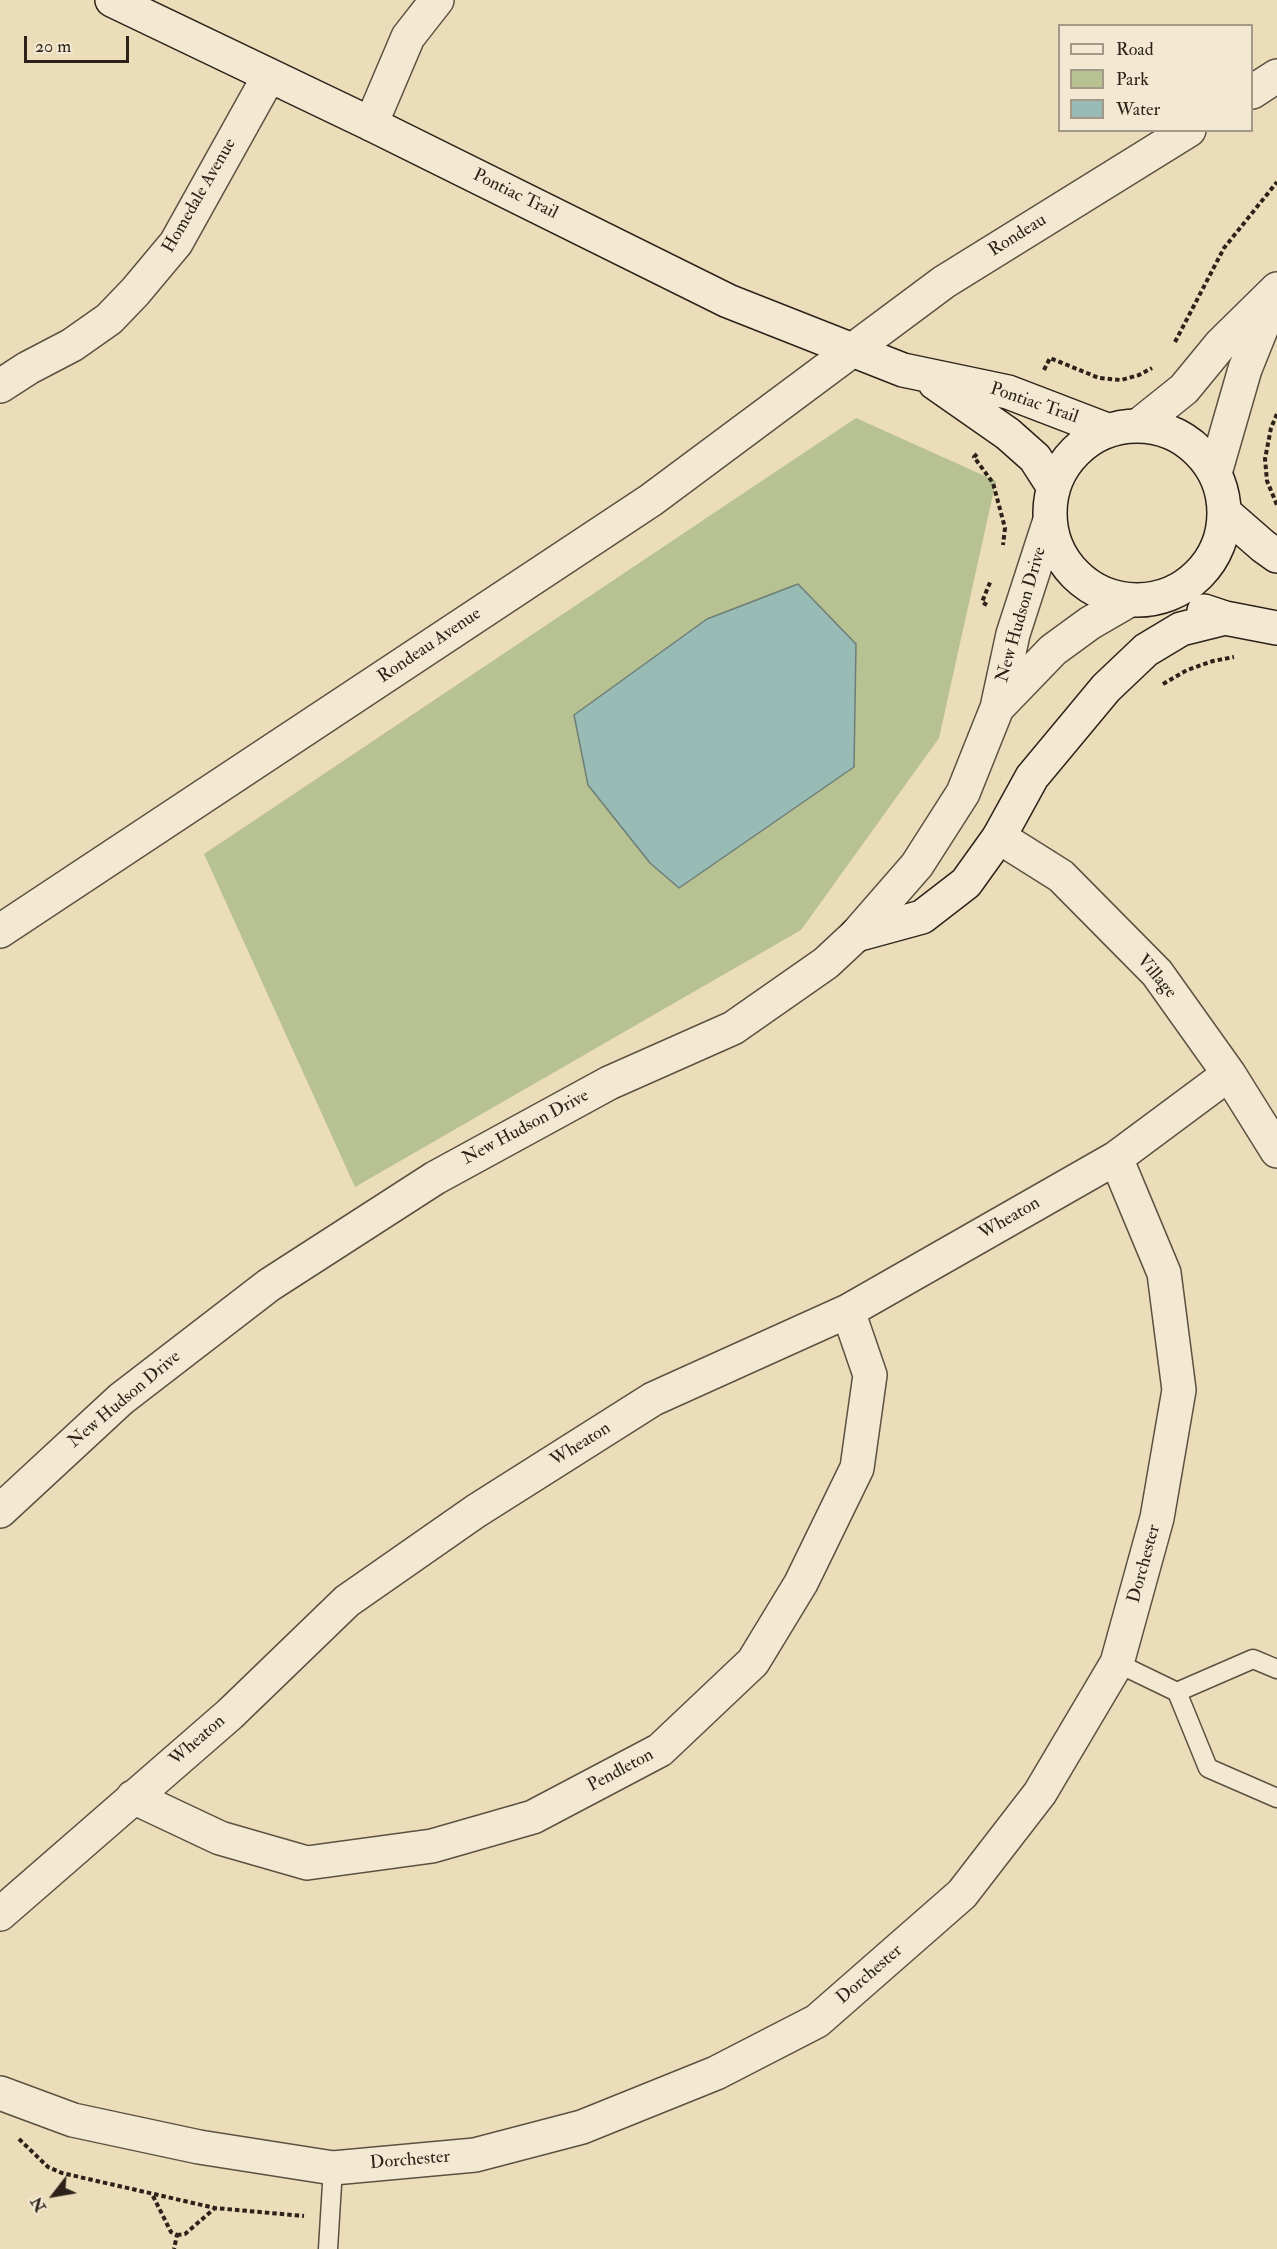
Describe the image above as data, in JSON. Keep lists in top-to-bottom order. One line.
{"streets":{"street":["Pontiac Trail","Homedale Avenue","Rondeau","New Hudson Drive","Rondeau Avenue","Village","Wheaton","Dorchester","Pendleton"]},"crossings":[["Pontiac Trail","Homedale Avenue"],["Pontiac Trail","Rondeau"],["Pontiac Trail","New Hudson Drive"],["Pontiac Trail","Rondeau Avenue"],["Rondeau","Rondeau Avenue"],["Village","Wheaton"],["Wheaton","Dorchester"],["Wheaton","Pendleton"]],"legend":["Road","Park","Water"],"scale_bar":"20 m","north":"bottom left"}
